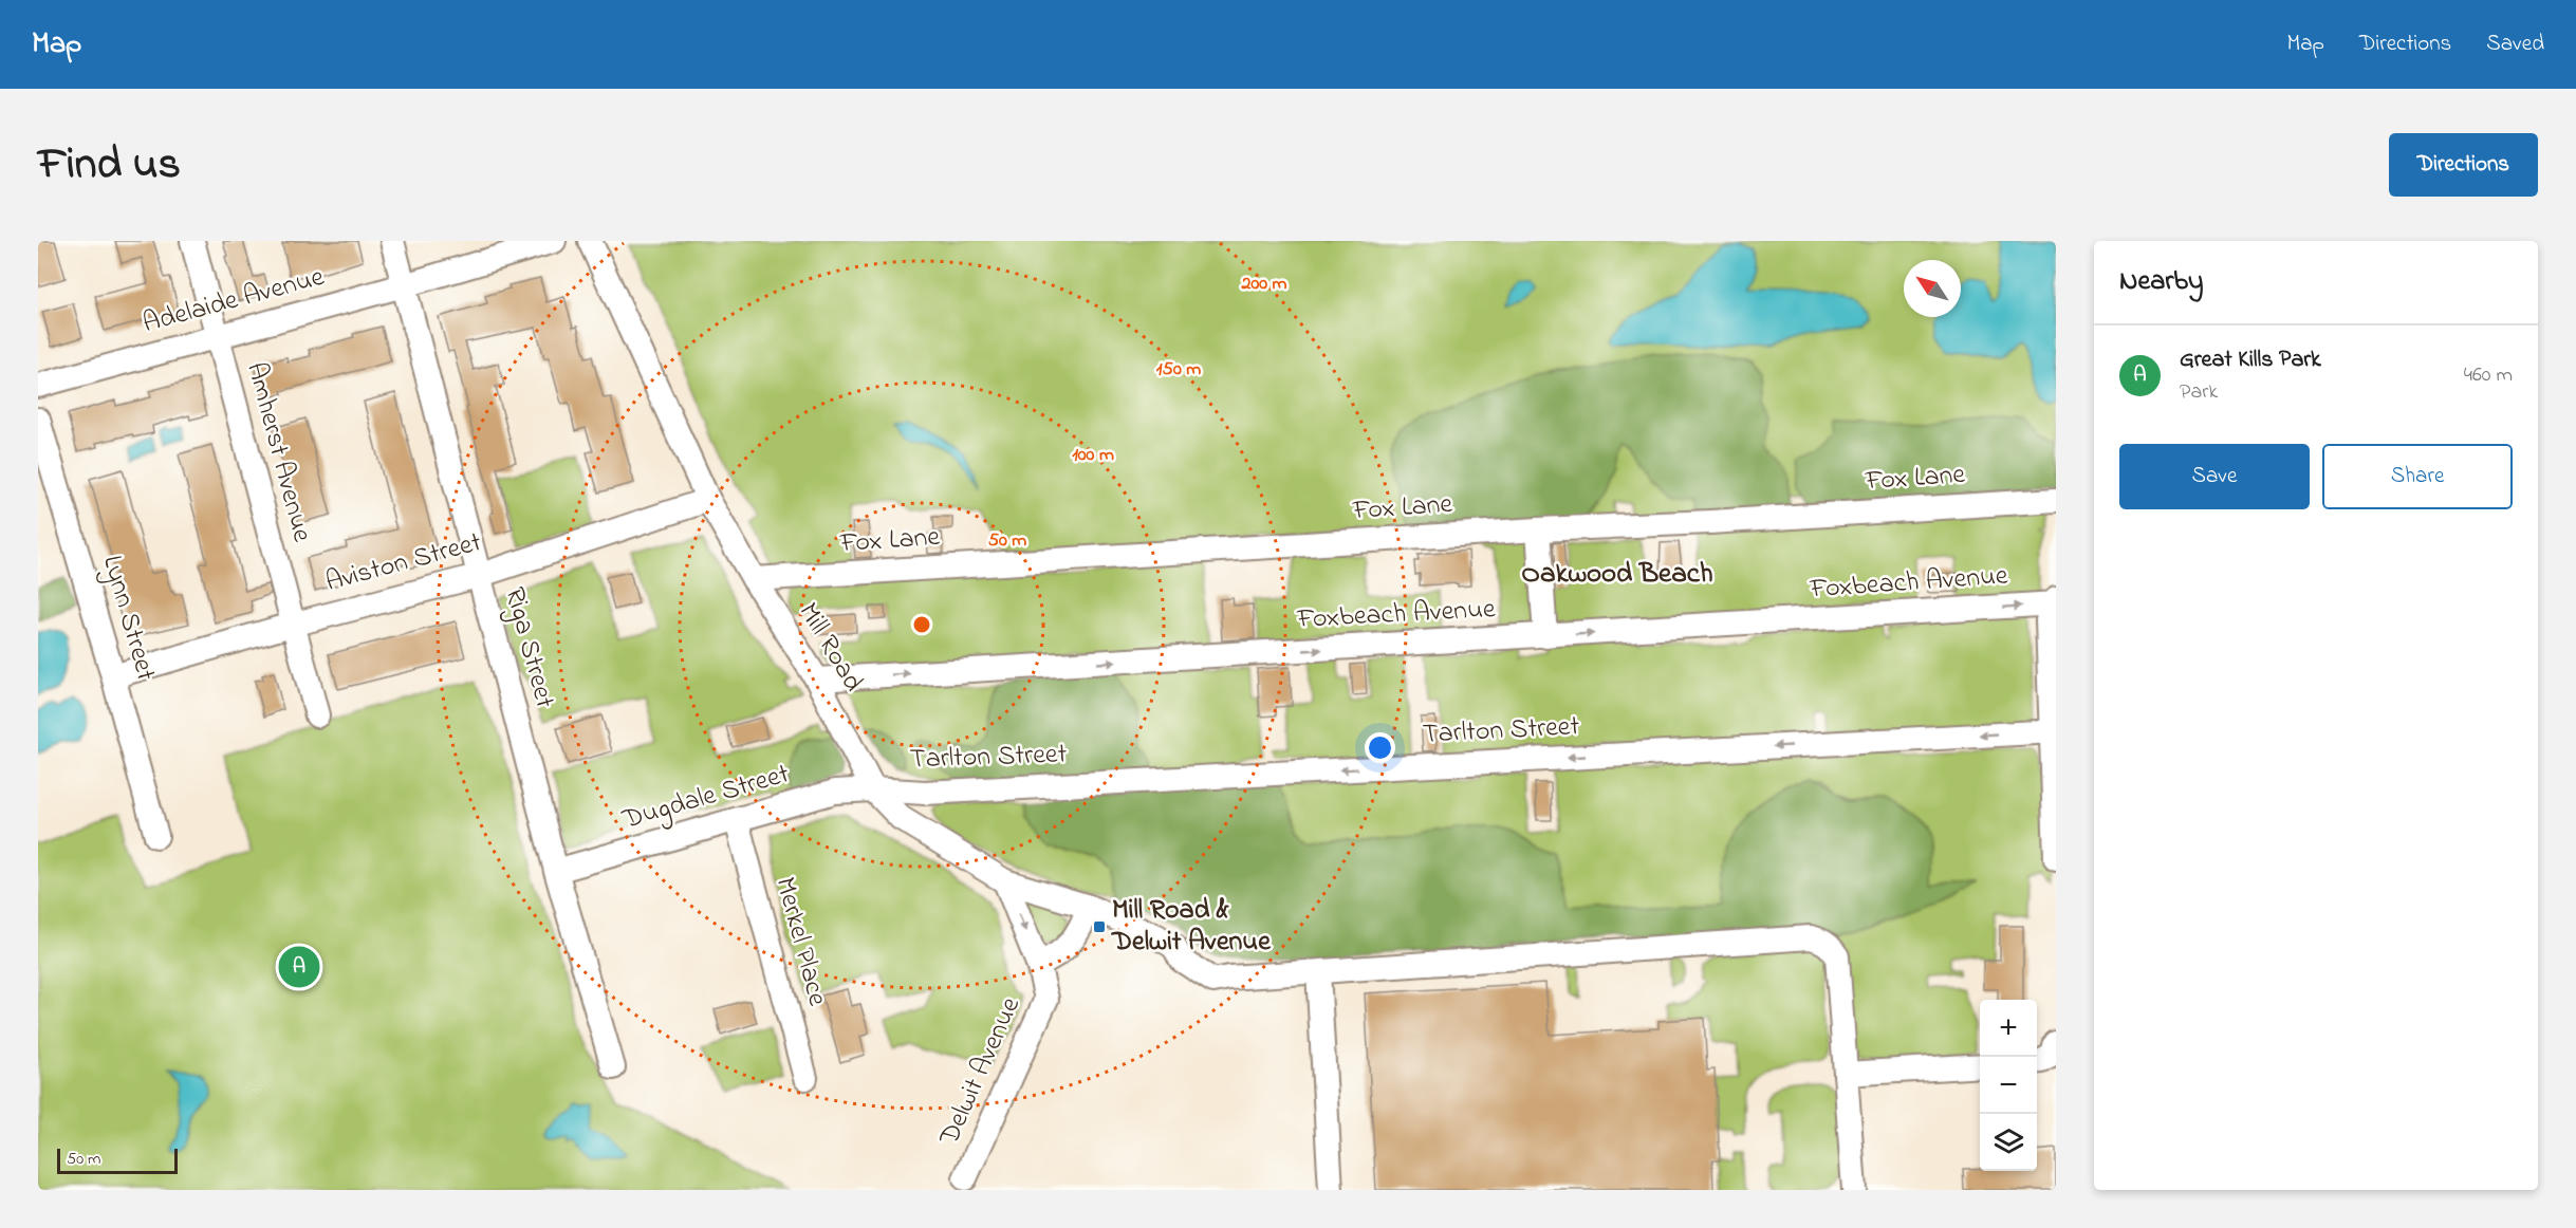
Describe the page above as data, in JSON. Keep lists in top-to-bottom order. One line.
{"streets":{"street":["Adelaide Avenue","Amherst Avenue","Fox Lane","Aviston Street","Foxbeach Avenue","Lynn Street","Riga Street","Mill Road","Tarlton Street","Dugdale Street","Merkel Place","Delwit Avenue"]},"crossings":[["Adelaide Avenue","Amherst Avenue"],["Adelaide Avenue","Riga Street"],["Amherst Avenue","Aviston Street"],["Fox Lane","Mill Road"],["Aviston Street","Lynn Street"],["Aviston Street","Riga Street"],["Aviston Street","Mill Road"],["Foxbeach Avenue","Mill Road"],["Riga Street","Dugdale Street"],["Mill Road","Tarlton Street"],["Mill Road","Dugdale Street"],["Mill Road","Delwit Avenue"],["Tarlton Street","Dugdale Street"],["Dugdale Street","Merkel Place"]],"one_way":["Foxbeach Avenue","Tarlton Street"],"districts":["Oakwood Beach"],"places":{"transit":["Mill Road & Delwit Avenue"]},"scale_bar":"50 m","north":"top left","page":{"header":"Map","nav":["Map","Directions","Saved"],"title":"Find us","buttons":["Directions",["Save","Share"]],"heading":"Nearby","list":[{"mark":"A","name":"Great Kills Park","note":"Park","value":"460 m"}],"pins":"A","map_buttons":["+","−"],"scale":"50 m"},"rings":["200 m","150 m","100 m","50 m"]}
